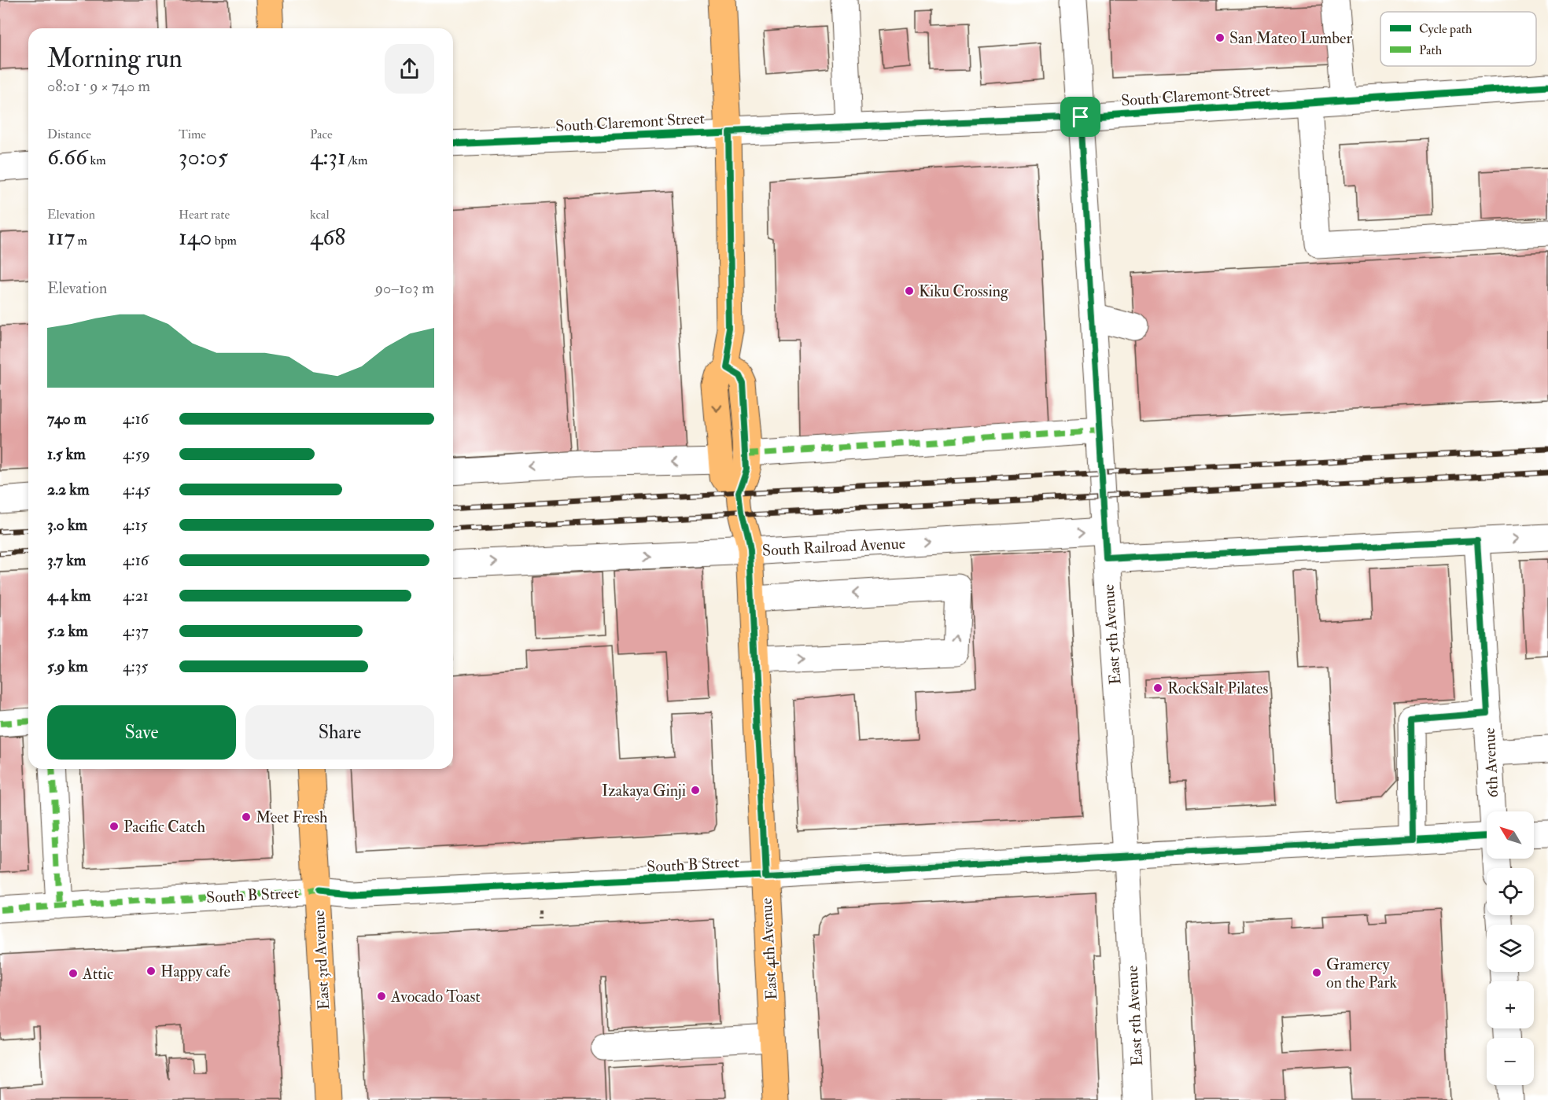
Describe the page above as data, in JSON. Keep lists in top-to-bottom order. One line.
{"streets":{"main road":["East 4th Avenue","East 3rd Avenue"],"street":["South Claremont Street","South Railroad Avenue","East 5th Avenue","6th Avenue","South B Street"]},"crossings":[["South Claremont Street","East 5th Avenue"],["South Railroad Avenue","East 5th Avenue"],["South Railroad Avenue","East 4th Avenue"],["East 5th Avenue","South B Street"],["South B Street","East 4th Avenue"],["South B Street","East 3rd Avenue"]],"places":["San Mateo Lumber","Kiku Crossing","RockSalt Pilates","Izakaya Ginji","Meet Fresh","Pacific Catch","Happy cafe","Gramercy on the Park","Attic","Avocado Toast"],"legend":["Cycle path","Path"],"north":"top left","page":{"heading":["Morning run","08:01 · 9 × 740 m"],"stats":[["Distance","6.66 km"],["Time","30:05"],["Pace","4:31 /km"],["Elevation","117 m"],["Heart rate","140 bpm"],["kcal","468"]],"chart":["Elevation","90–103 m"],"list":[{"name":"740 m","note":"4:16"},{"name":"1.5 km","note":"4:59"},{"name":"2.2 km","note":"4:45"},{"name":"3.0 km","note":"4:15"},{"name":"3.7 km","note":"4:16"},{"name":"4.4 km","note":"4:21"},{"name":"5.2 km","note":"4:37"},{"name":"5.9 km","note":"4:35"}],"buttons":["Save","Share"],"map_buttons":["+","−"]}}
